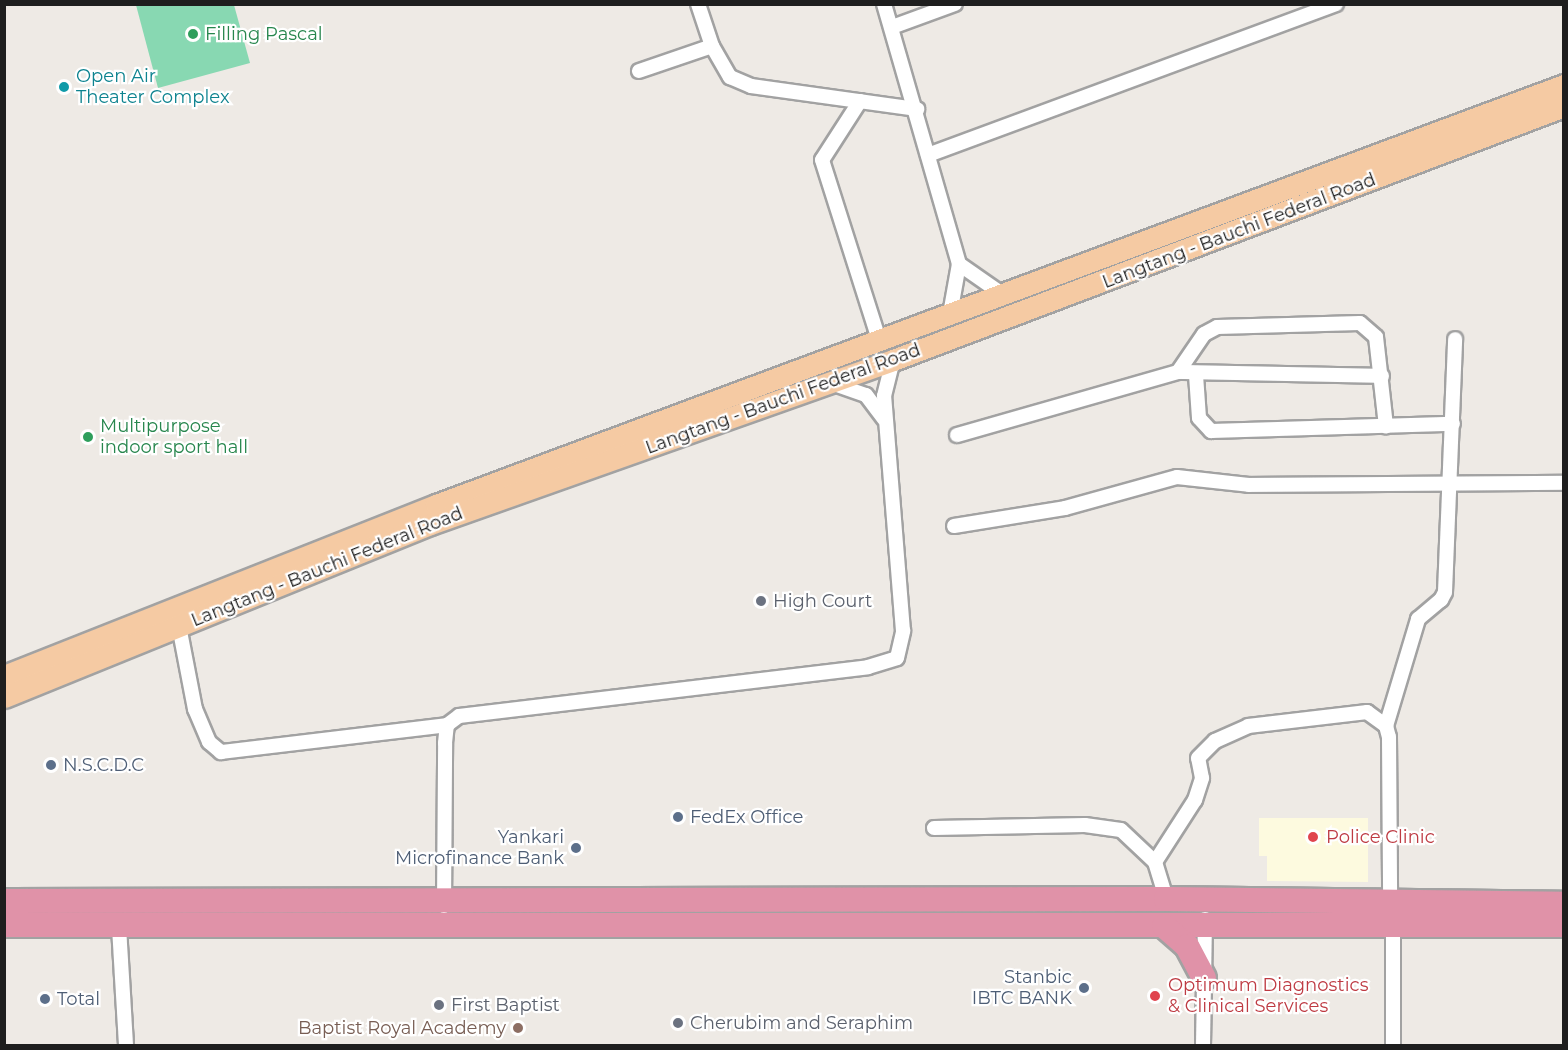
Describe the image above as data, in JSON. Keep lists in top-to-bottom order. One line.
{"streets":{"main road":["Langtang - Bauchi Federal Road"]},"places":["Filling Pascal","Open Air Theater Complex","Multipurpose indoor sport hall","High Court","N.S.C.D.C","FedEx Office","Police Clinic","Yankari Microfinance Bank","Stanbic IBTC BANK","Optimum Diagnostics & Clinical Services","Total","First Baptist","Cherubim and Seraphim","Baptist Royal Academy"]}
